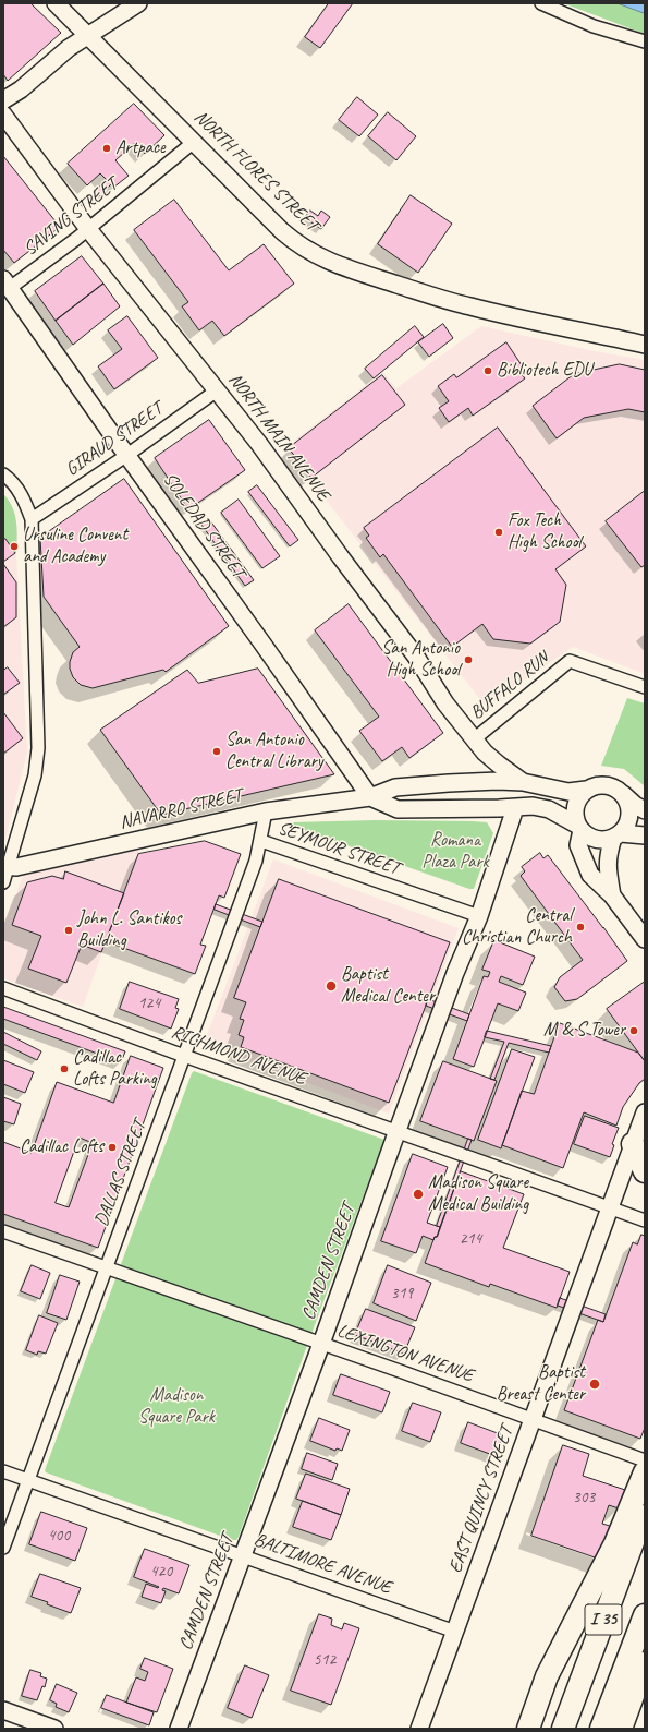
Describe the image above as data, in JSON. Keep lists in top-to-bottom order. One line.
{"streets":{"highway":["I 35"],"main road":["NORTH FLORES STREET","NORTH MAIN AVENUE","SOLEDAD STREET","NAVARRO STREET","CAMDEN STREET","EAST QUINCY STREET"],"street":["SAVING STREET","GIRAUD STREET","BUFFALO RUN","SEYMOUR STREET","RICHMOND AVENUE","DALLAS STREET","LEXINGTON AVENUE","BALTIMORE AVENUE"]},"crossings":[["NORTH FLORES STREET","SAVING STREET"],["SAVING STREET","NORTH MAIN AVENUE"],["SAVING STREET","SOLEDAD STREET"],["NORTH MAIN AVENUE","GIRAUD STREET"],["NORTH MAIN AVENUE","BUFFALO RUN"],["NORTH MAIN AVENUE","NAVARRO STREET"],["GIRAUD STREET","SOLEDAD STREET"],["SOLEDAD STREET","NAVARRO STREET"],["NAVARRO STREET","DALLAS STREET"],["SEYMOUR STREET","DALLAS STREET"],["SEYMOUR STREET","CAMDEN STREET"],["RICHMOND AVENUE","DALLAS STREET"],["RICHMOND AVENUE","CAMDEN STREET"],["RICHMOND AVENUE","EAST QUINCY STREET"],["DALLAS STREET","LEXINGTON AVENUE"],["DALLAS STREET","BALTIMORE AVENUE"],["CAMDEN STREET","LEXINGTON AVENUE"],["CAMDEN STREET","BALTIMORE AVENUE"],["LEXINGTON AVENUE","EAST QUINCY STREET"],["EAST QUINCY STREET","BALTIMORE AVENUE"]],"parks":["Romana Plaza Park","Madison Square Park"],"places":["Artpace","Bibliotech EDU","Fox Tech High School","Ursuline Convent and Academy","San Antonio High School","San Antonio Central Library","Central Christian Church","John L. Santikos Building","Baptist Medical Center","M & S Tower","Cadillac Lofts Parking","Cadillac Lofts","Madison Square Medical Building","Baptist Breast Center"],"house_numbers":["124","214","319","303","400","420","512"]}
